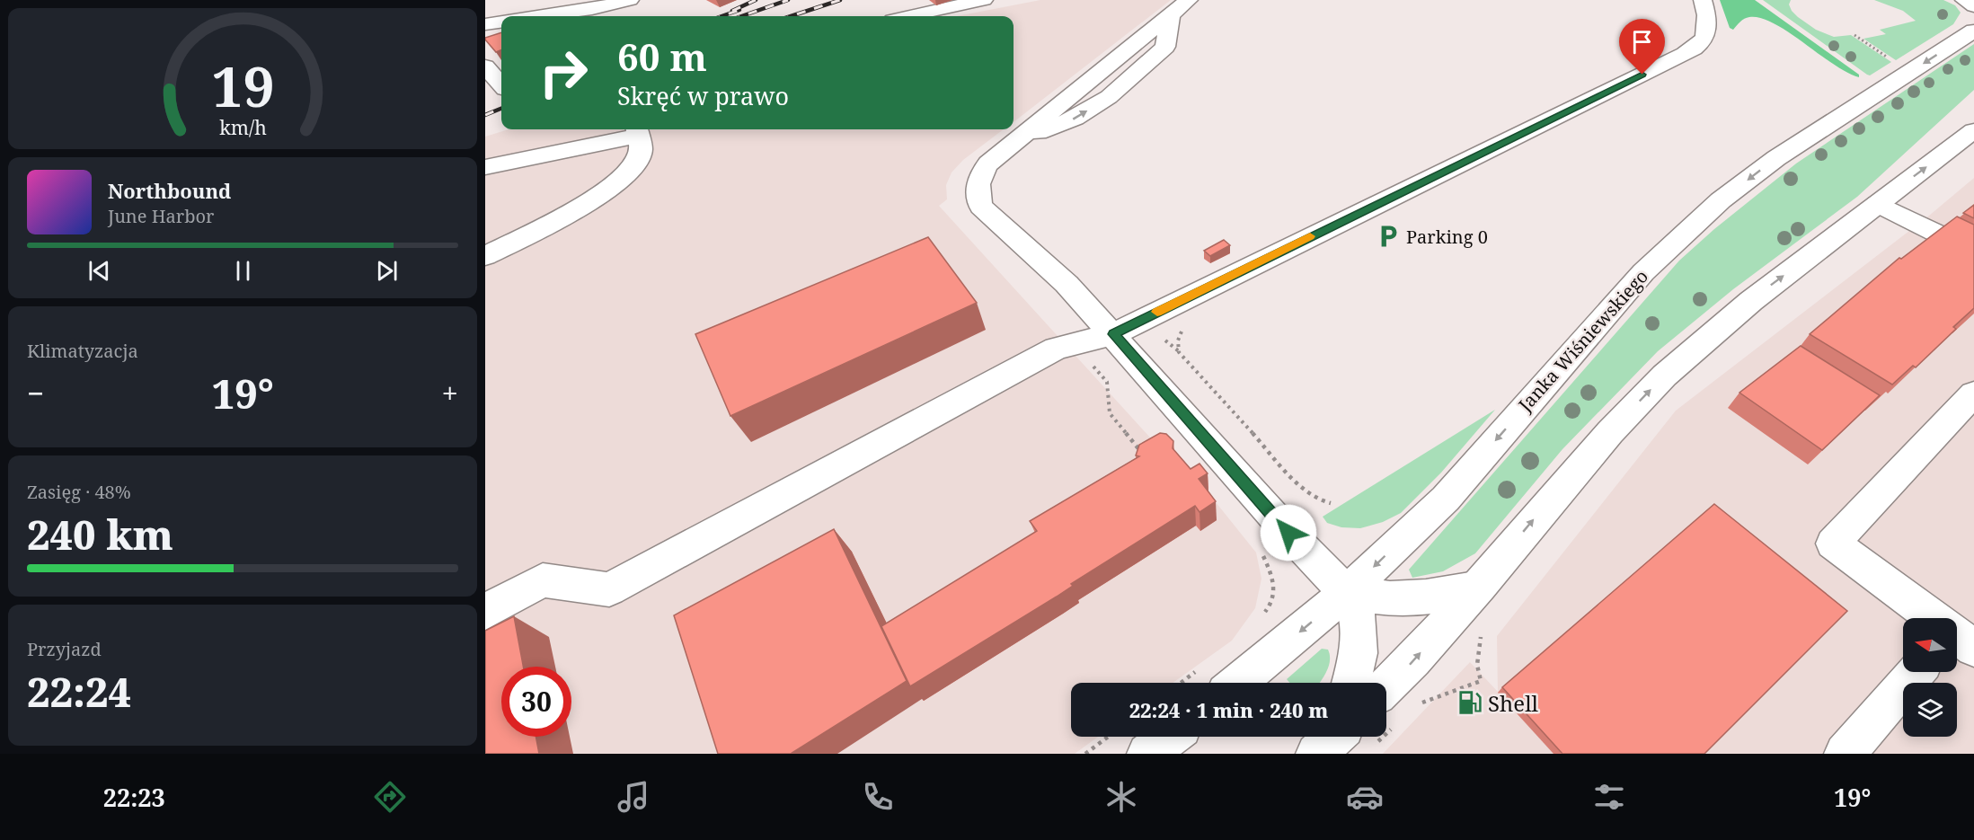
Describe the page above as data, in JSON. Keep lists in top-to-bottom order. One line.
{"streets":{"main road":["Janka Wiśniewskiego"]},"places":{"parking":["Parking 0"],"fuel station":["Shell"]},"north":"left","page":{"turn":["60 m","Skręć w prawo"],"song":["Northbound","June Harbor"],"tile":["Klimatyzacja",["Zasięg · 48%","240 km"],["Przyjazd","22:24"]],"heat":["−","19°","+"],"limit":"30","trip":"22:24 · 1 min · 240 m","tabs":["22:23","19°"],"gauge":["19","km/h"]}}
